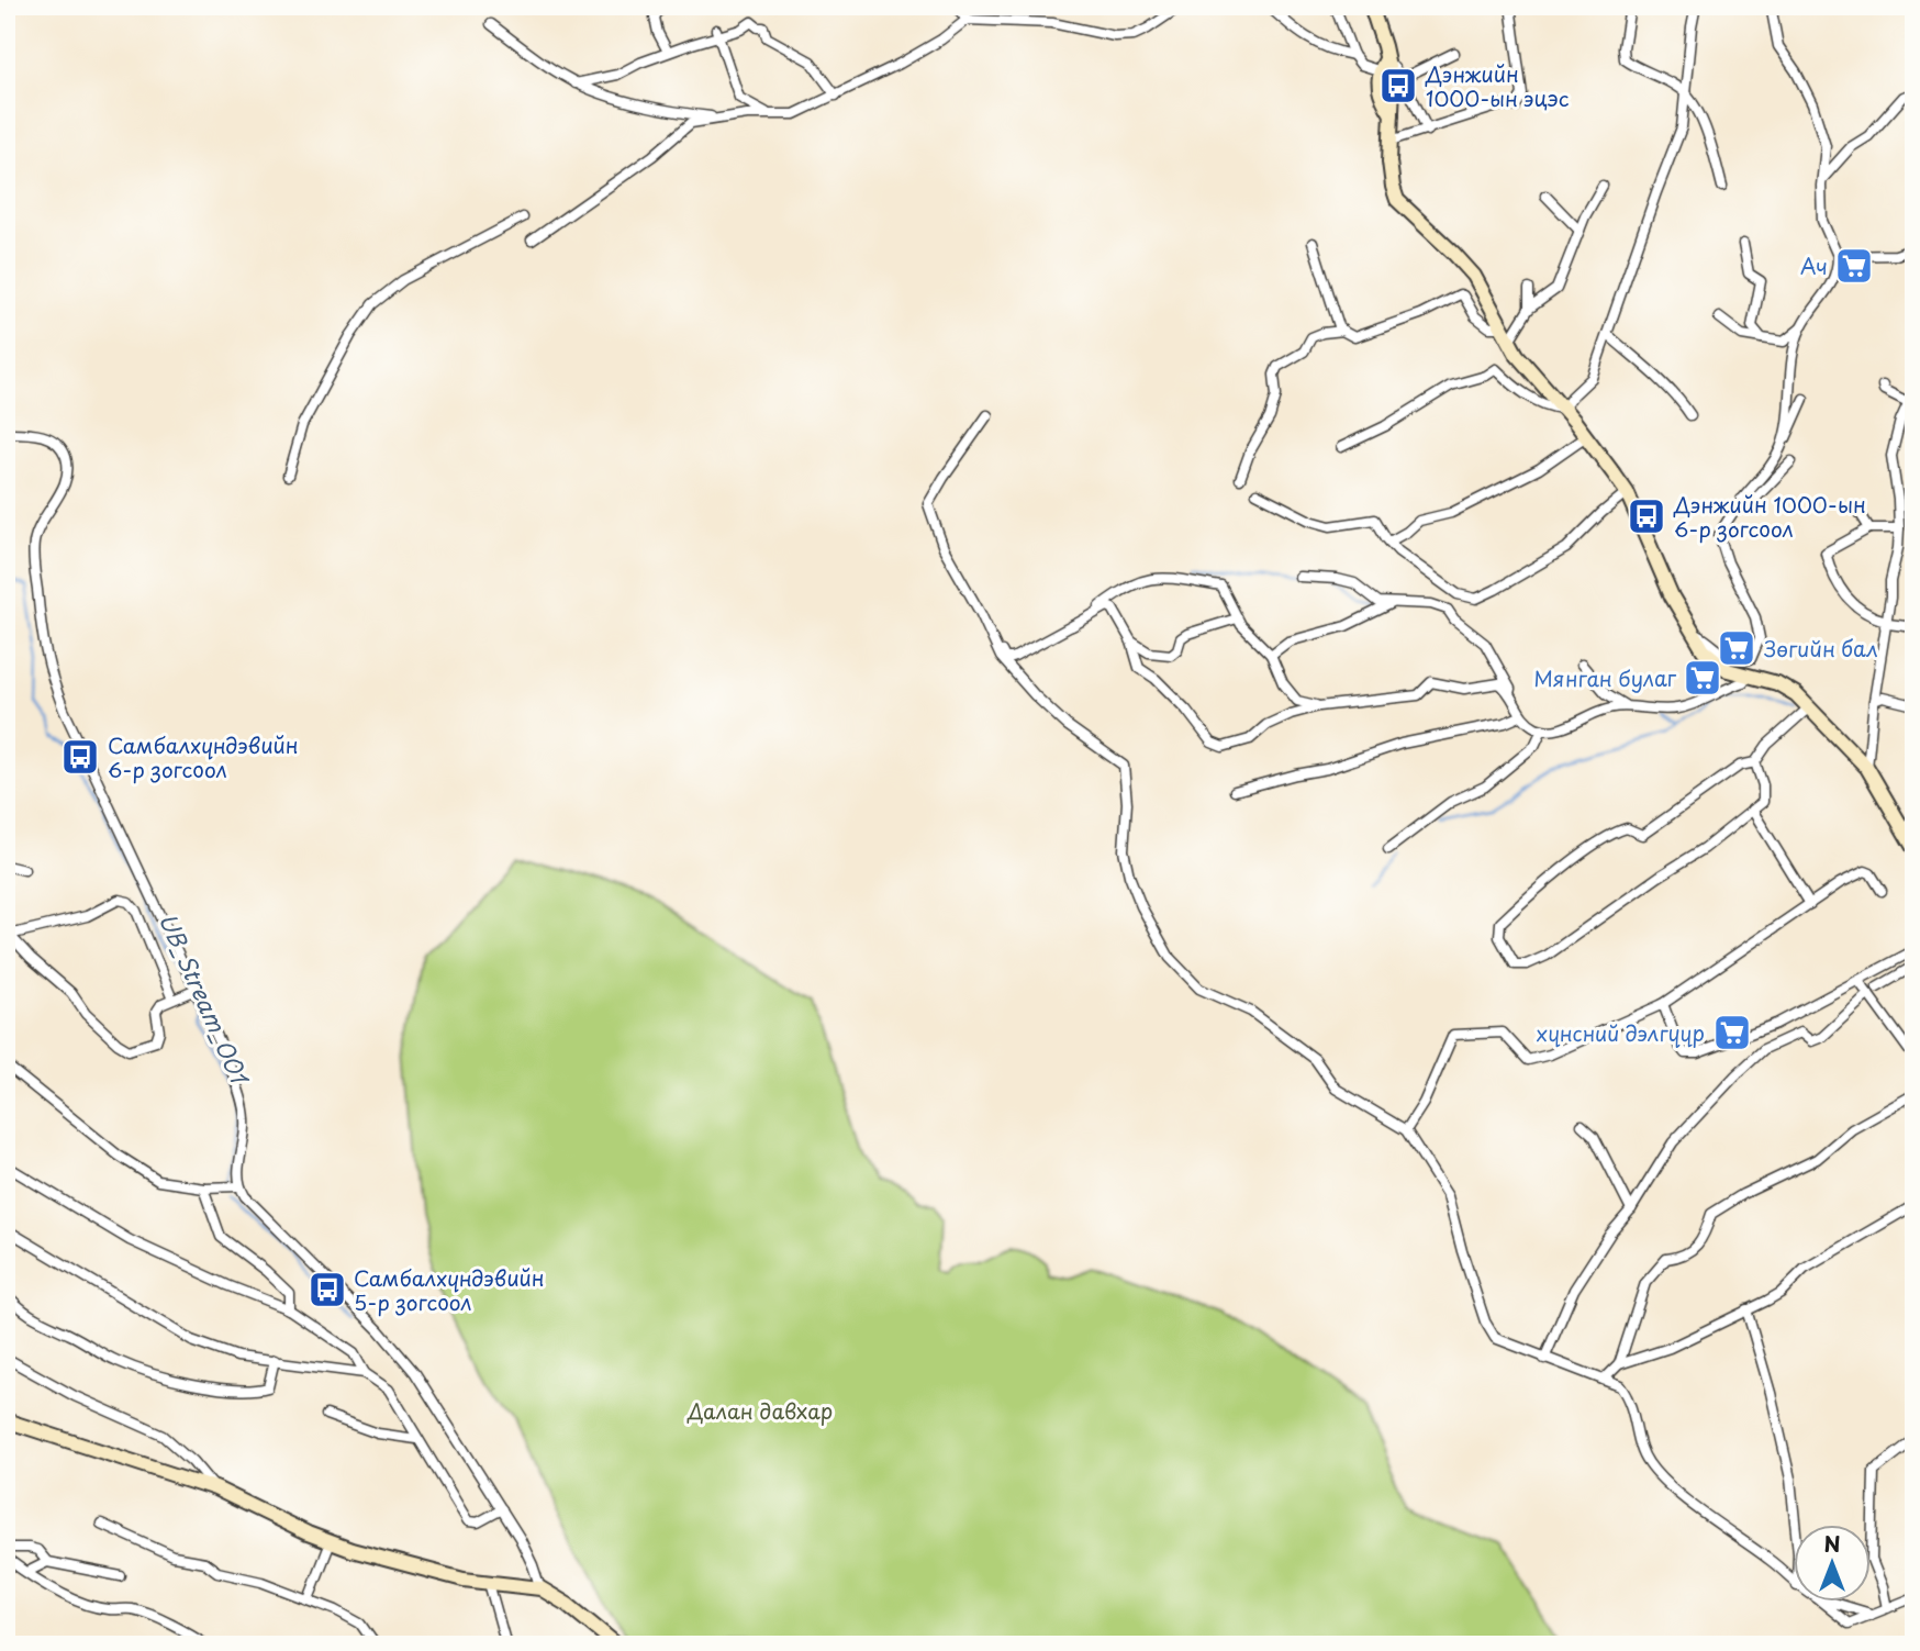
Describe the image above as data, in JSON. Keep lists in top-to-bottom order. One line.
{"water":["UB_Stream_001"],"parks":["Далан давхар"],"places":{"bus stop":["Дэнжийн 1000-ын эцэс","Дэнжийн 1000-ын 6-р зогсоол","Самбалхүндэвийн 6-р зогсоол","Самбалхүндэвийн 5-р зогсоол"],"supermarket":["Ач","Зөгийн бал","Мянган булаг","хүнсний дэлгүүр"]},"north":"top"}
